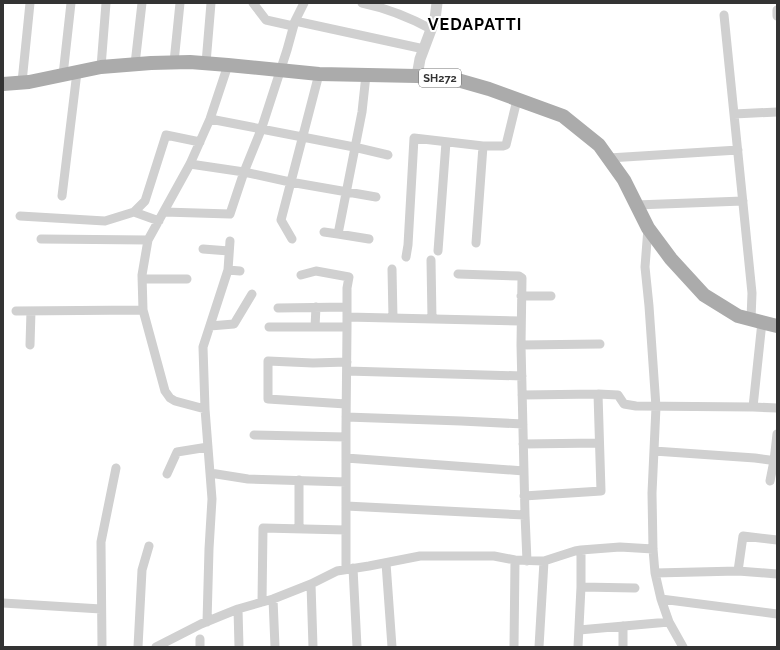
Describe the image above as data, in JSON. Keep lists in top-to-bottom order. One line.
{"streets":{"main road":["SH272"]},"districts":["VEDAPATTI"]}
